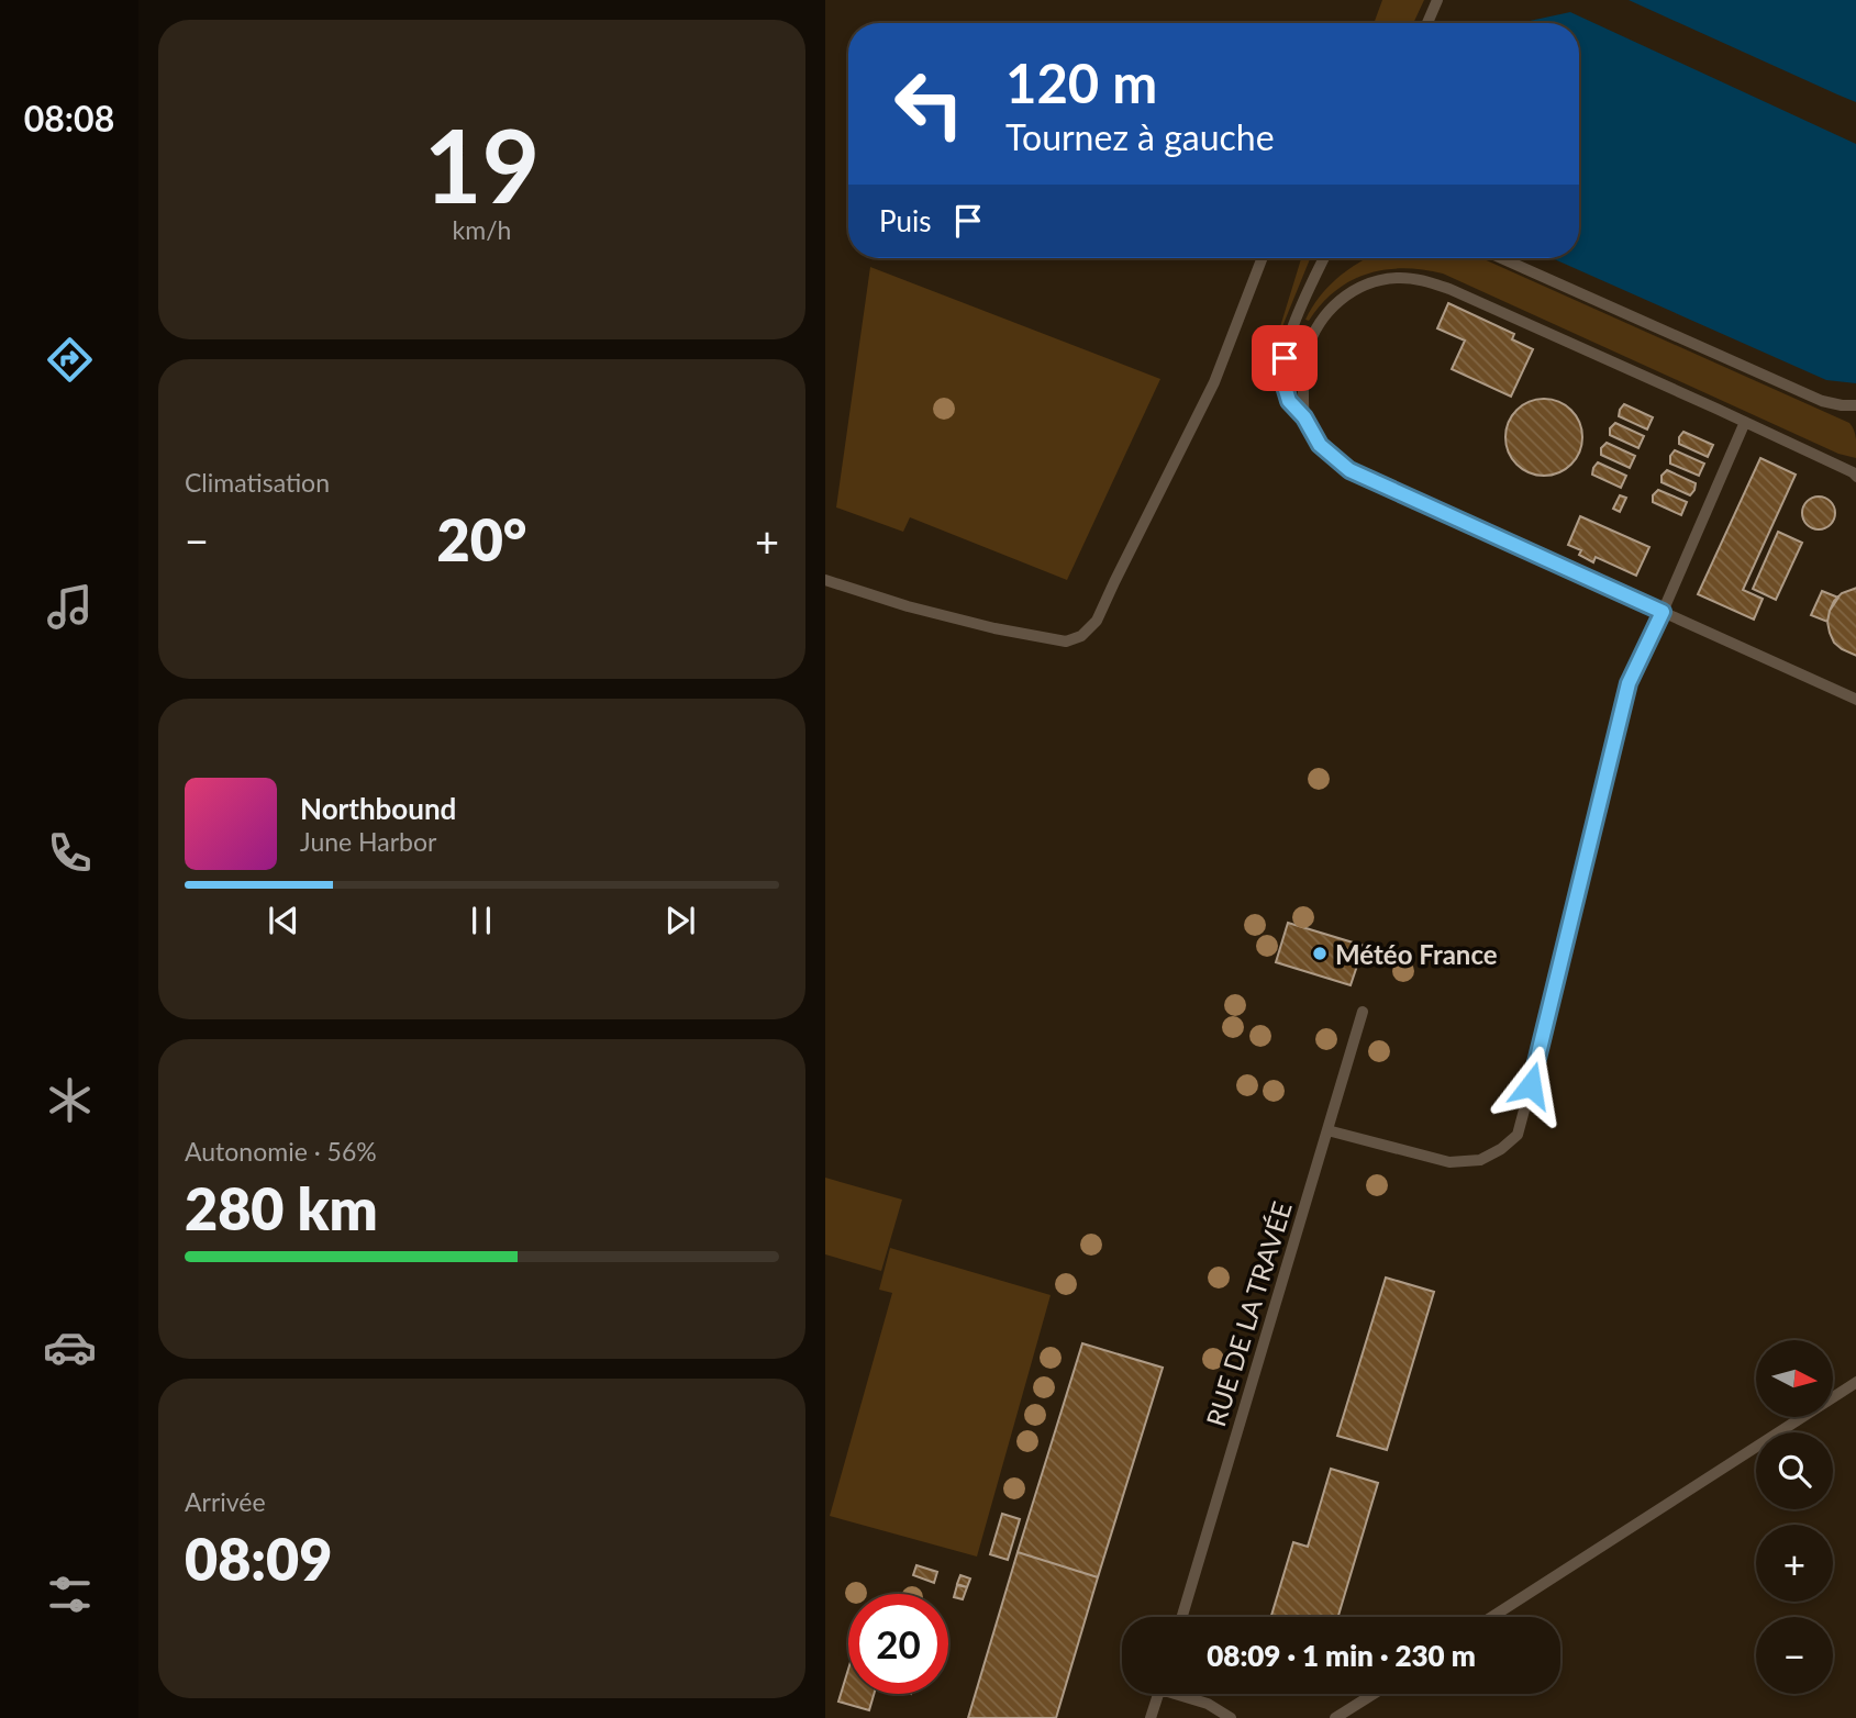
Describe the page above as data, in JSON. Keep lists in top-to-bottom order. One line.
{"streets":{"lane":["RUE DE LA TRAVÉE"]},"places":["Météo France"],"north":"right","page":{"tabs":"08:08","tile":[["19","km/h"],"Climatisation",["Autonomie · 56%","280 km"],["Arrivée","08:09"]],"turn":["120 m","Tournez à gauche"],"then":"Puis","heat":["−","20°","+"],"song":["Northbound","June Harbor"],"map_buttons":["+","−"],"limit":"20","trip":"08:09 · 1 min · 230 m"}}
